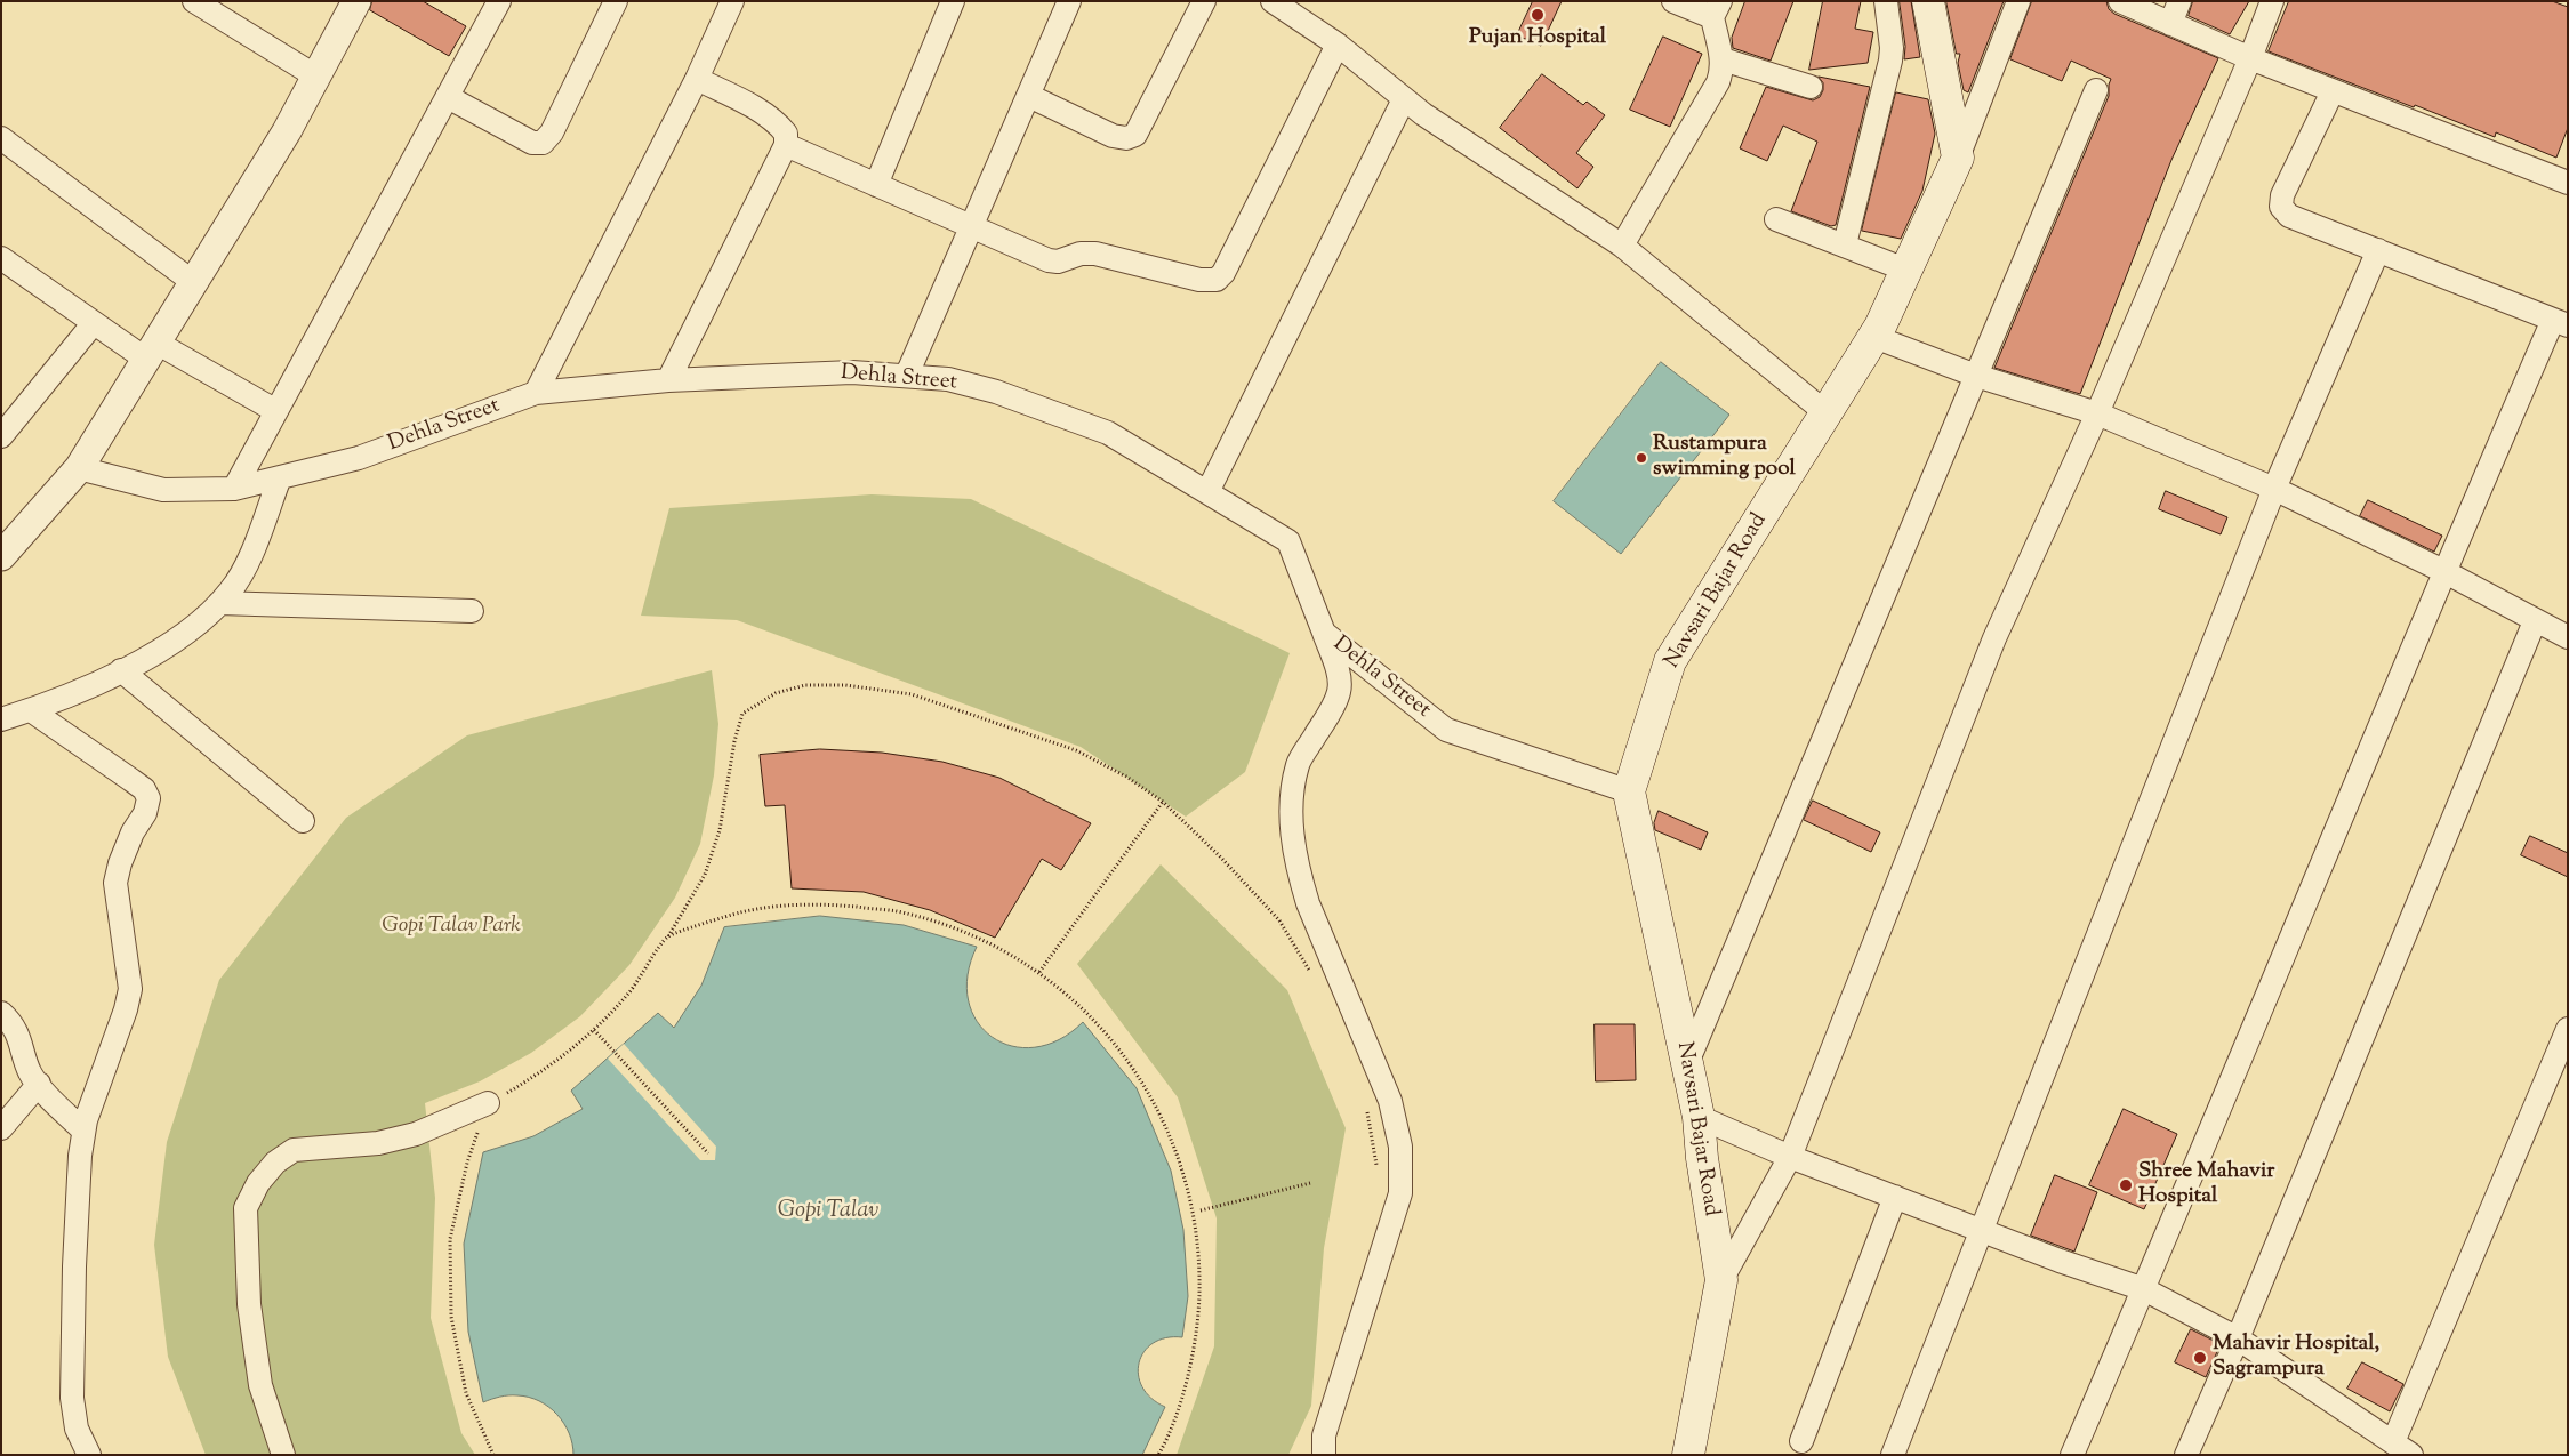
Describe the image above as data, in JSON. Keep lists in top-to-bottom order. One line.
{"streets":{"main road":["Navsari Bajar Road"],"street":["Dehla Street"]},"crossings":[["Dehla Street","Navsari Bajar Road"]],"water":["Gopi Talav"],"parks":["Gopi Talav Park"],"places":["Pujan Hospital","Rustampura swimming pool","Shree Mahavir Hospital","Mahavir Hospital, Sagrampura"]}
